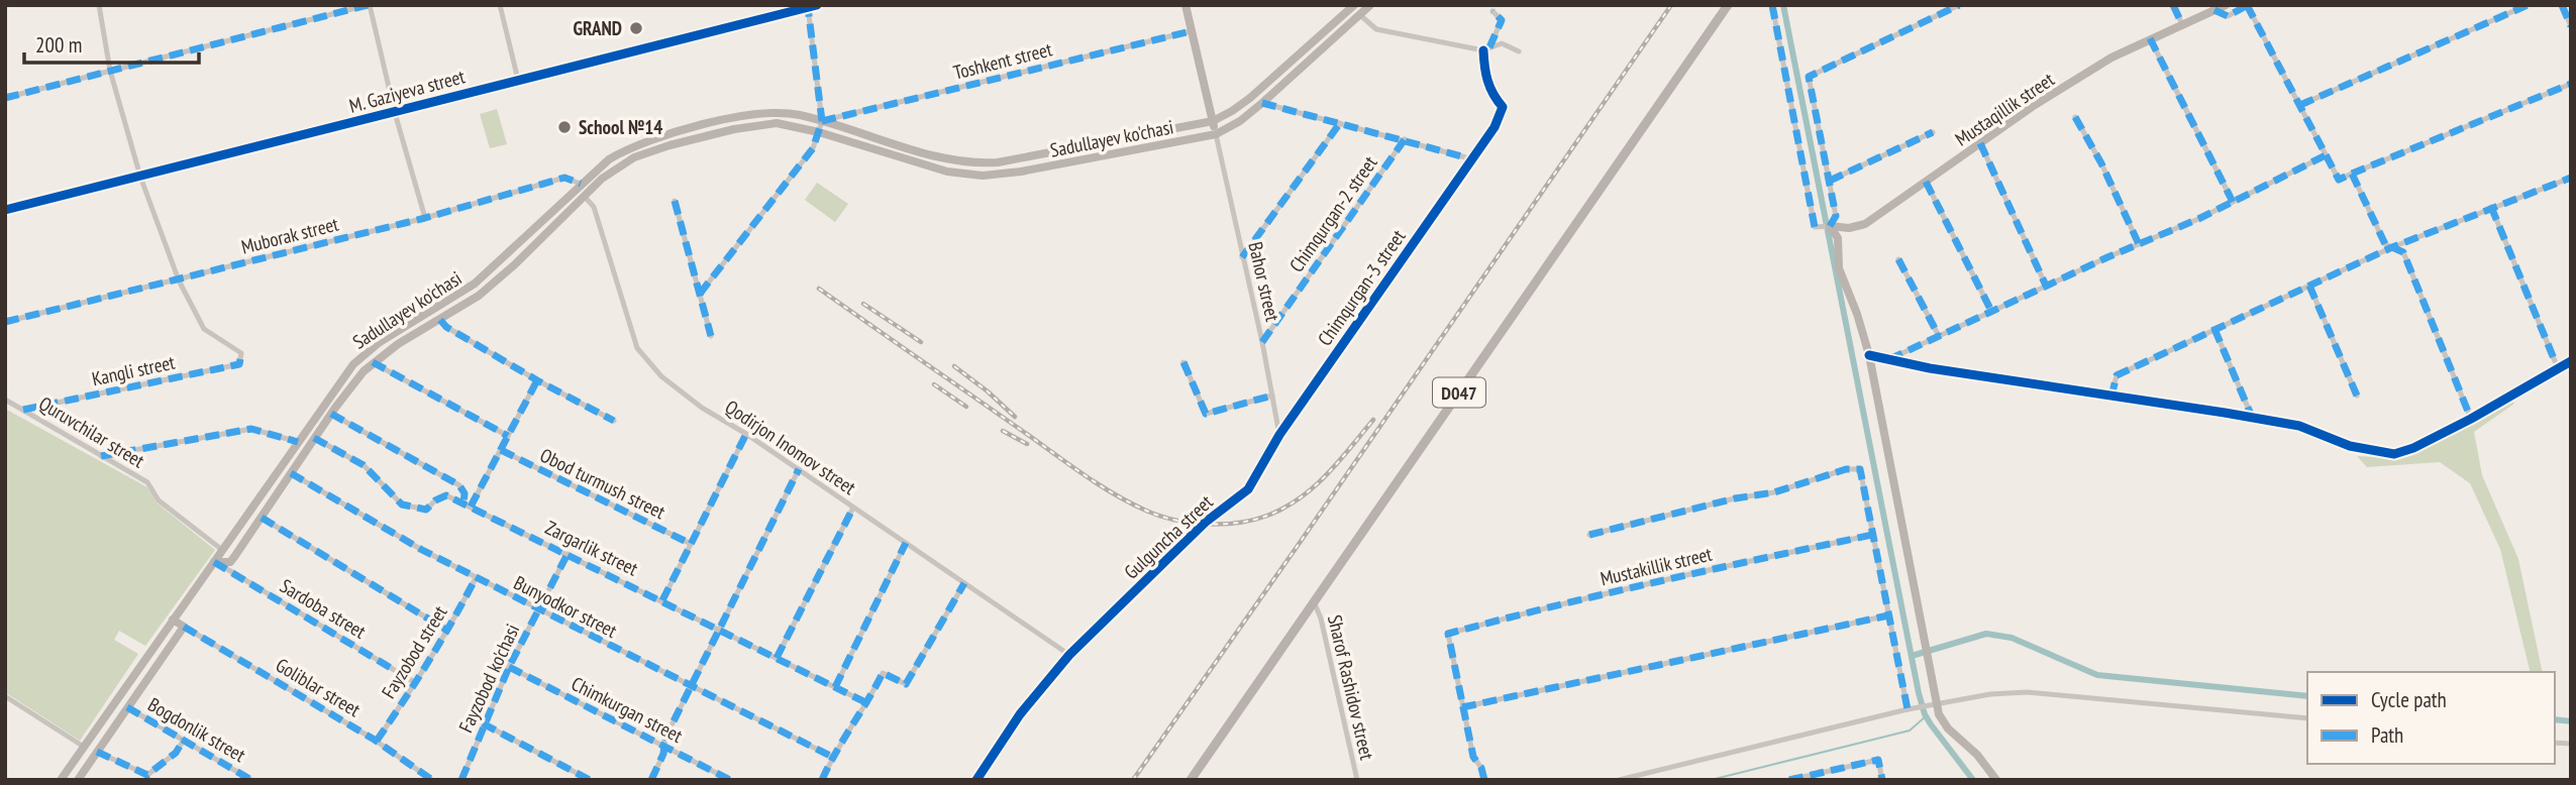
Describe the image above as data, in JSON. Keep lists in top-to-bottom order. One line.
{"streets":{"main road":["M. Gaziyeva street","Mustaqillik street","Sadullayev ko'chasi","D047"],"street":["Toshkent street","Chimqurgan-2 street","Muborak street","Bahor street","Chimqurgan-3 street","Kangli street","Quruvchilar street","Qodirjon Inomov street","Obod turmush street","Gulguncha street","Zargarlik street","Mustakillik street","Bunyodkor street","Sardoba street","Fayzobod street","Fayzobod ko'chasi","Goliblar street","Sharof Rashidov street","Chimkurgan street","Bogdonlik street"]},"crossings":[["Toshkent street","Sadullayev ko'chasi"],["Sadullayev ko'chasi","Muborak street"],["Sadullayev ko'chasi","Bahor street"],["Sadullayev ko'chasi","Quruvchilar street"],["Sadullayev ko'chasi","Qodirjon Inomov street"],["Sadullayev ko'chasi","Zargarlik street"],["Sadullayev ko'chasi","Bunyodkor street"],["Sadullayev ko'chasi","Sardoba street"],["Chimqurgan-2 street","Bahor street"],["Muborak street","Kangli street"],["Bahor street","Chimqurgan-3 street"],["Bahor street","Gulguncha street"],["Chimqurgan-3 street","Gulguncha street"],["Kangli street","Quruvchilar street"],["D047","Sharof Rashidov street"],["Qodirjon Inomov street","Gulguncha street"],["Zargarlik street","Fayzobod ko'chasi"],["Bunyodkor street","Fayzobod street"],["Bunyodkor street","Fayzobod ko'chasi"],["Sardoba street","Fayzobod street"],["Fayzobod street","Goliblar street"],["Fayzobod ko'chasi","Chimkurgan street"]],"places":["GRAND","School №14"],"legend":["Cycle path","Path"],"scale_bar":"200 m"}
